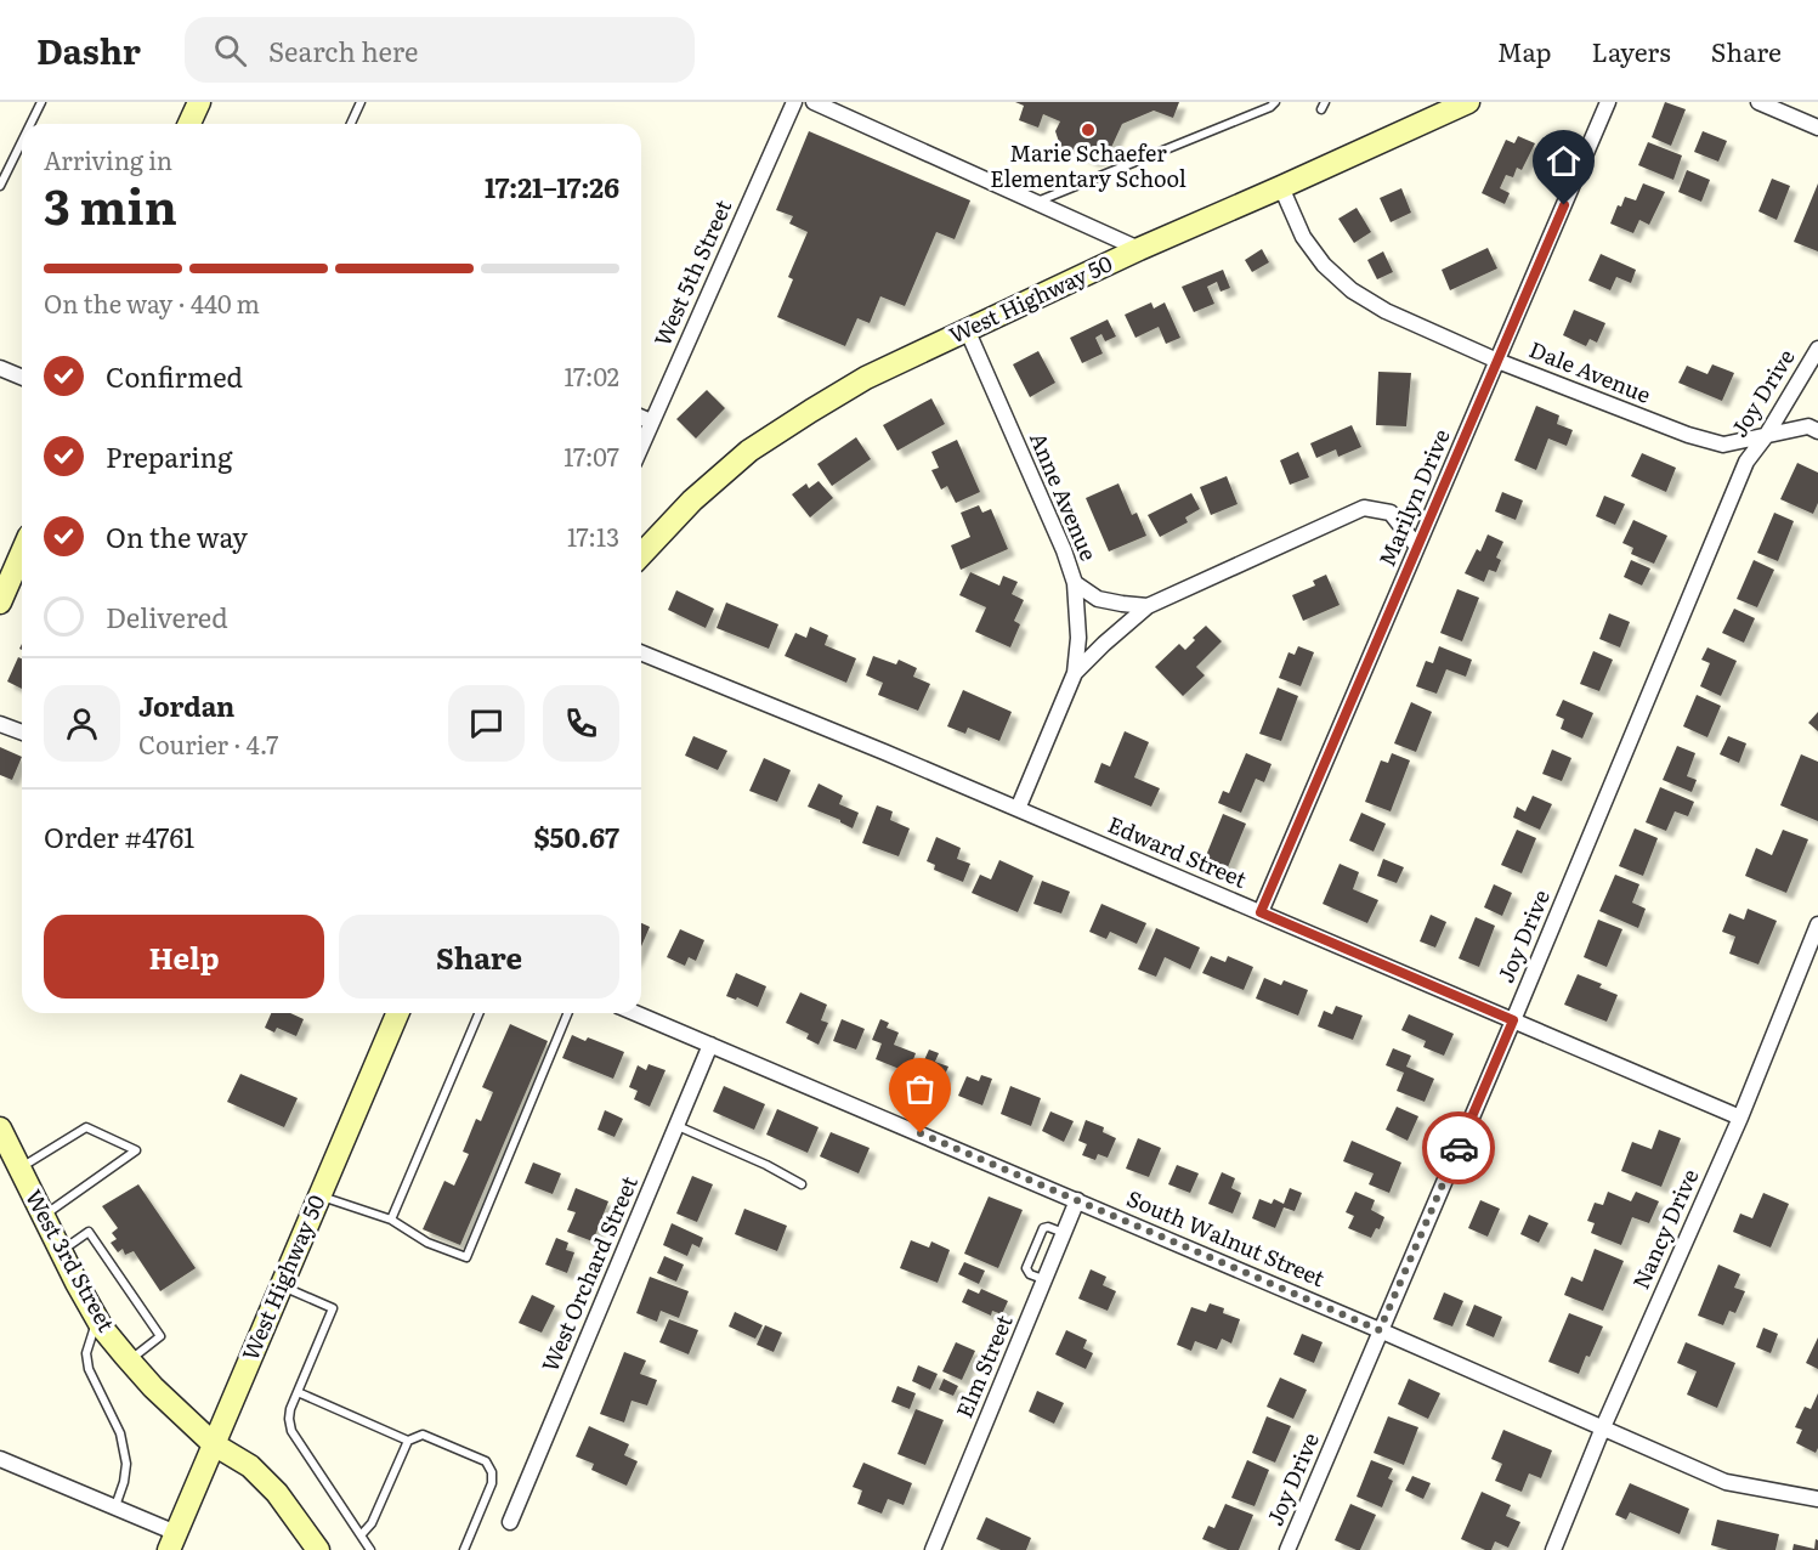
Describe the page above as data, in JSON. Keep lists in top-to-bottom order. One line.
{"streets":{"main road":["West Highway 50","West 3rd Street"],"street":["West 5th Street","Dale Avenue","Joy Drive","Anne Avenue","Marilyn Drive","Edward Street","Nancy Drive","South Walnut Street","West Orchard Street","Elm Street"]},"crossings":[["West Highway 50","Dale Avenue"],["West Highway 50","Anne Avenue"],["West Highway 50","West 3rd Street"],["Dale Avenue","Joy Drive"],["Dale Avenue","Marilyn Drive"],["Joy Drive","Edward Street"],["Joy Drive","South Walnut Street"],["Anne Avenue","Edward Street"],["Marilyn Drive","Edward Street"],["Edward Street","Nancy Drive"],["Nancy Drive","South Walnut Street"],["South Walnut Street","West Orchard Street"],["South Walnut Street","Elm Street"]],"places":["Marie Schaefer Elementary School"],"page":{"header":"Dashr","search":"Search here","nav":["Map","Layers","Share"],"heading":["3 min","Arriving in","17:21–17:26"],"panel":["Jordan","Courier · 4.7","Order #4761","$50.67"],"bar":"On the way · 440 m","list":[["Confirmed","17:02"],["Preparing","17:07"],["On the way","17:13"],"Delivered"],"buttons":["Help","Share"]}}
